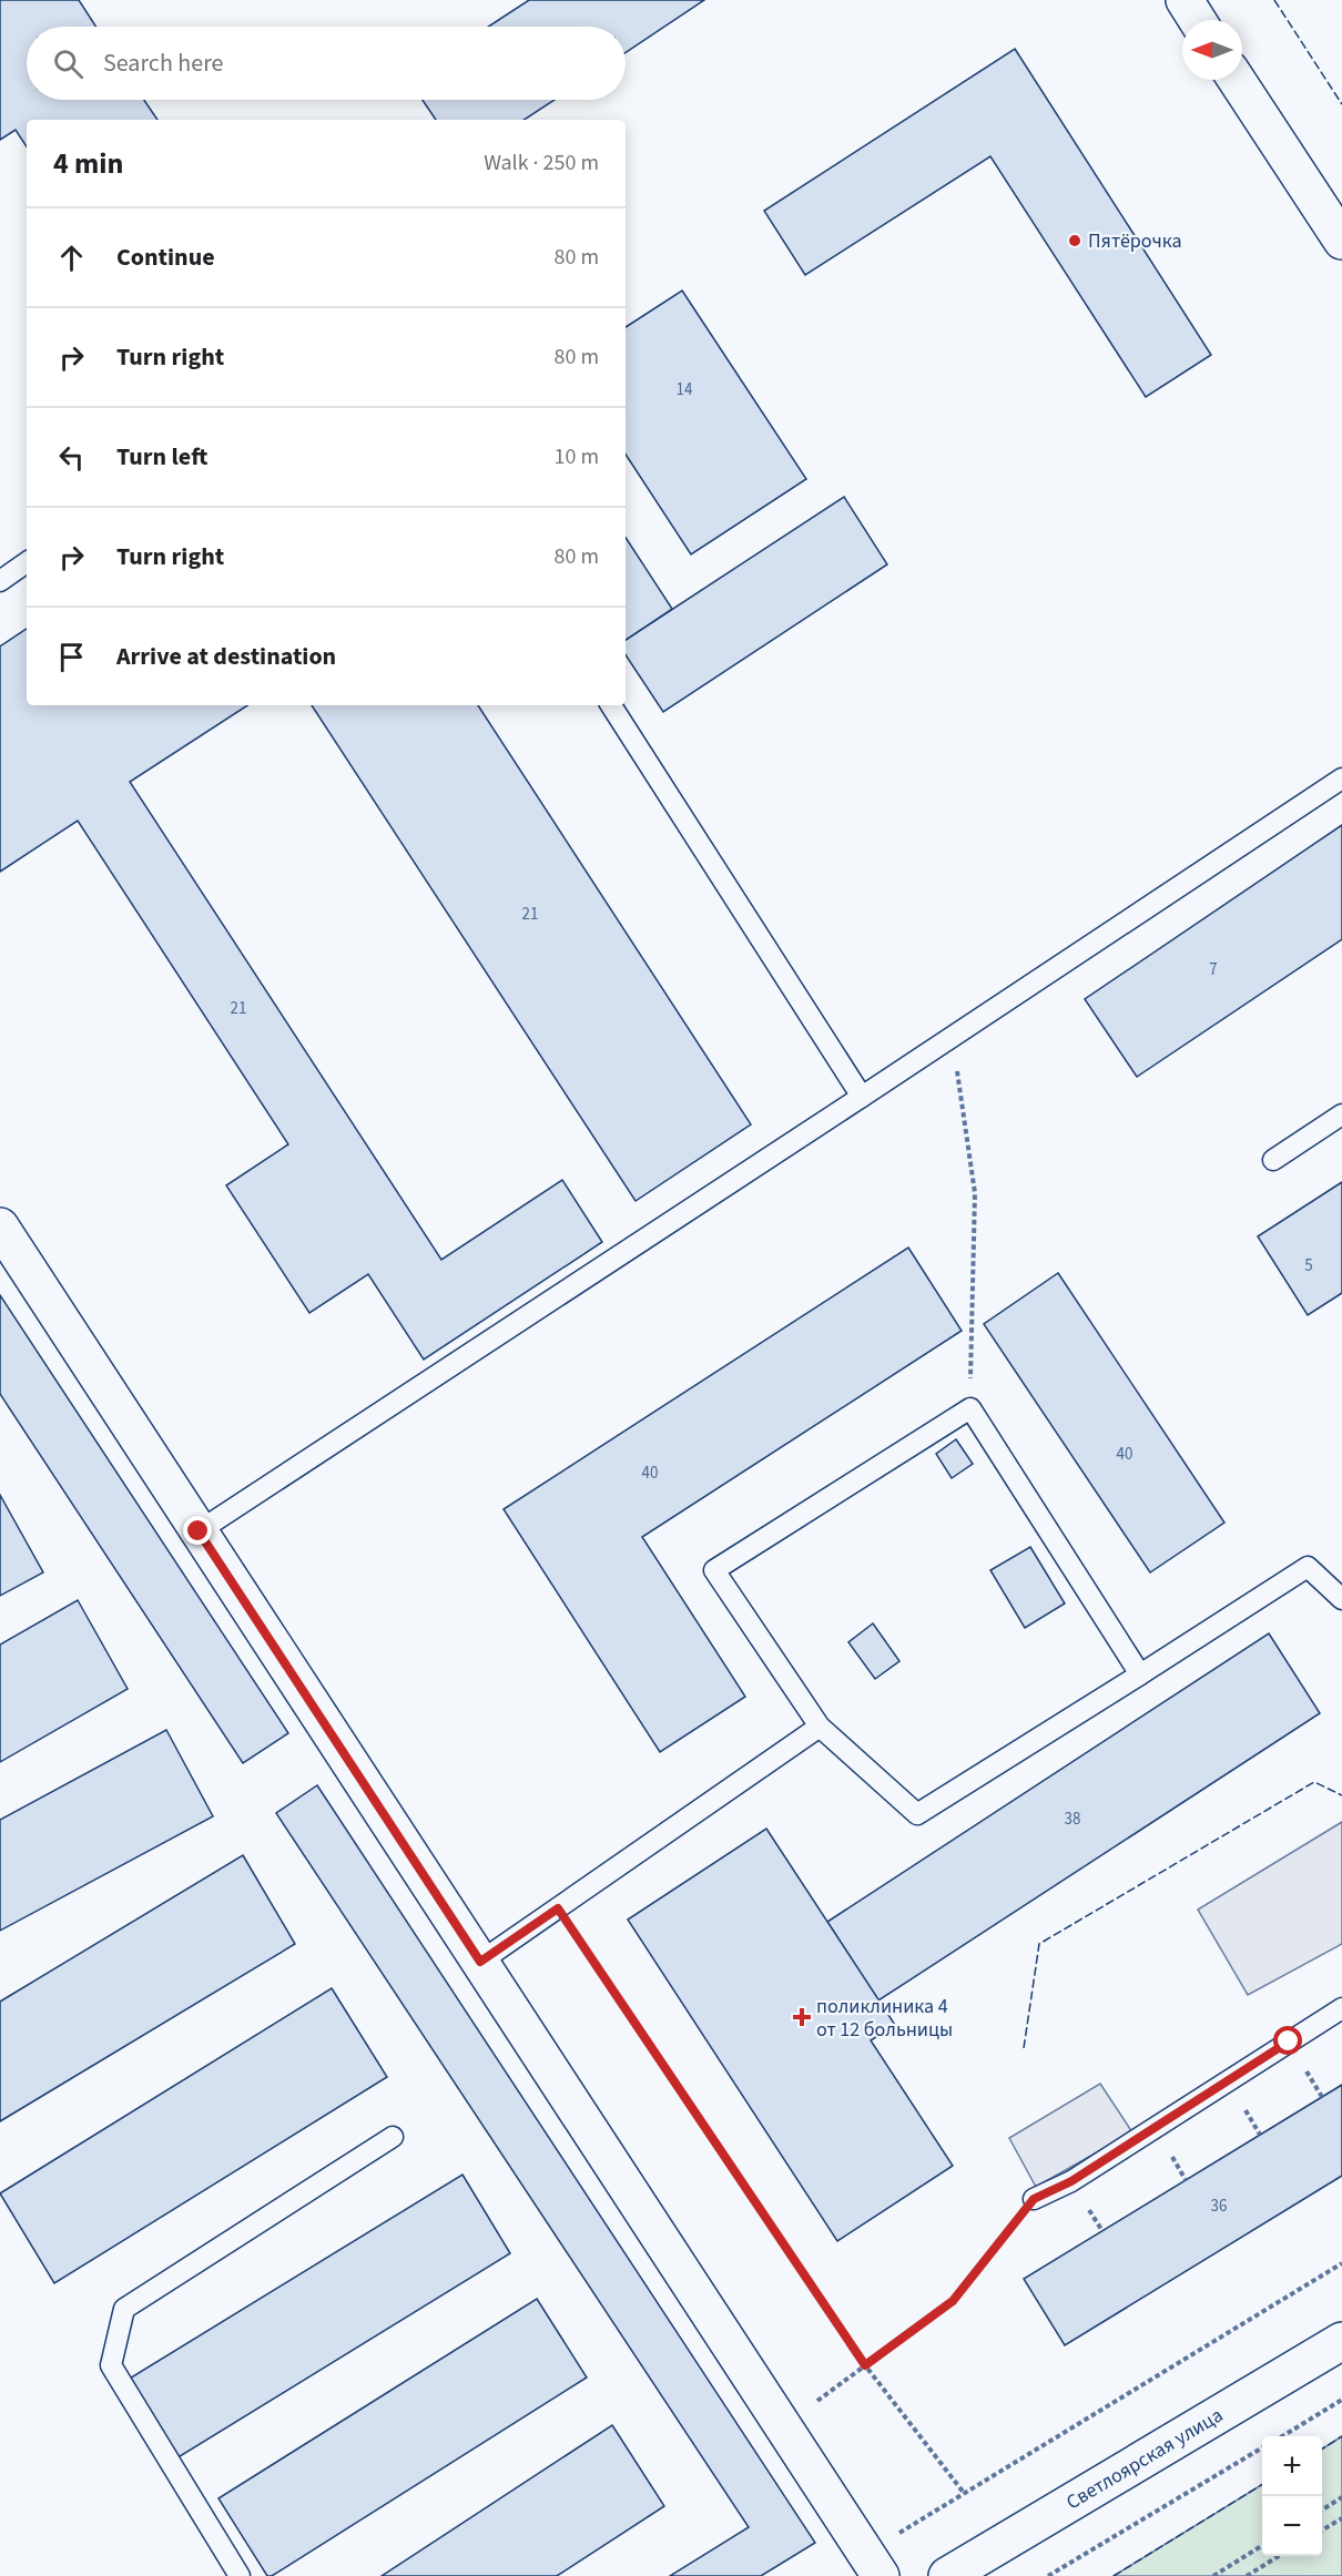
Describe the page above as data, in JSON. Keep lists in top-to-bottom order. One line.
{"streets":{"street":["Светлоярская улица"]},"places":{"other":["Пятёрочка"],"health":["поликлиника 4 от 12 больницы"]},"house_numbers":["14","21","7","21","5","40","40","38","36"],"north":"left","page":{"search":"Search here","heading":["4 min","Walk · 250 m"],"list":[["Continue","80 m"],["Turn right","80 m"],["Turn left","10 m"],["Turn right","80 m"],"Arrive at destination"],"map_buttons":["+","−"]}}
